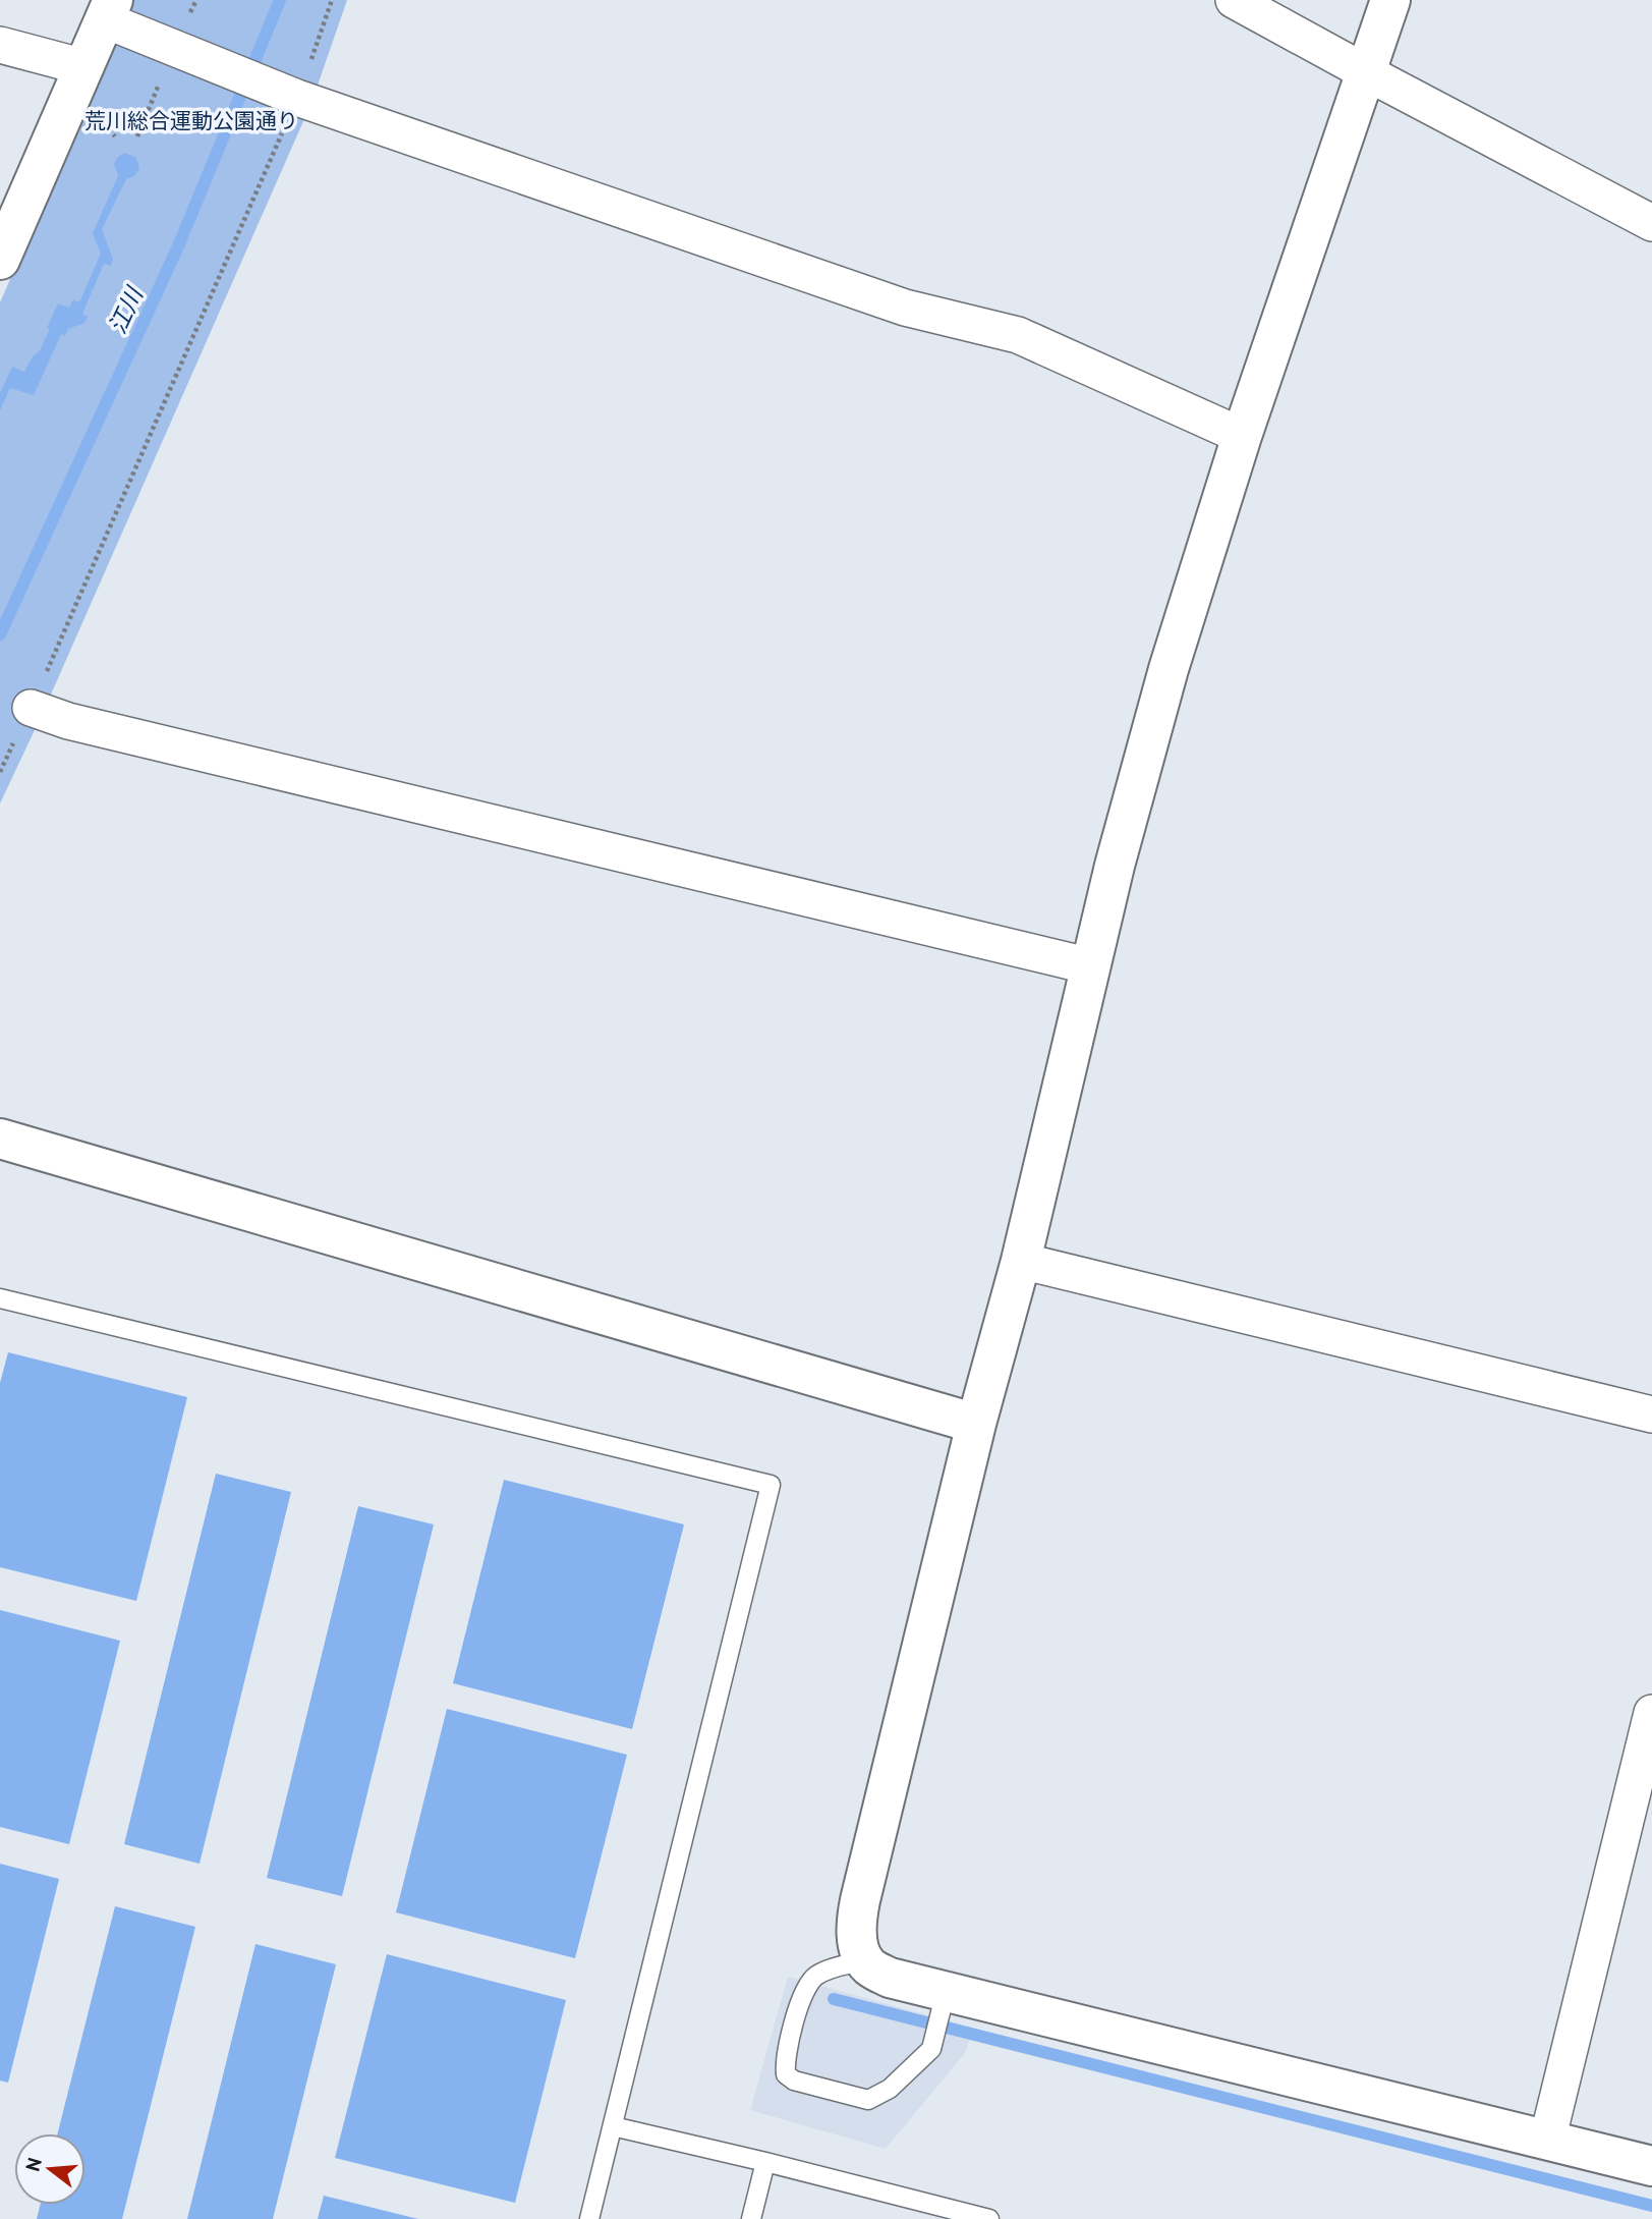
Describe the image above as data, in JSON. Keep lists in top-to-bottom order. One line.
{"water":["江川"],"parks":["荒川総合運動公園通り"],"north":"left"}
